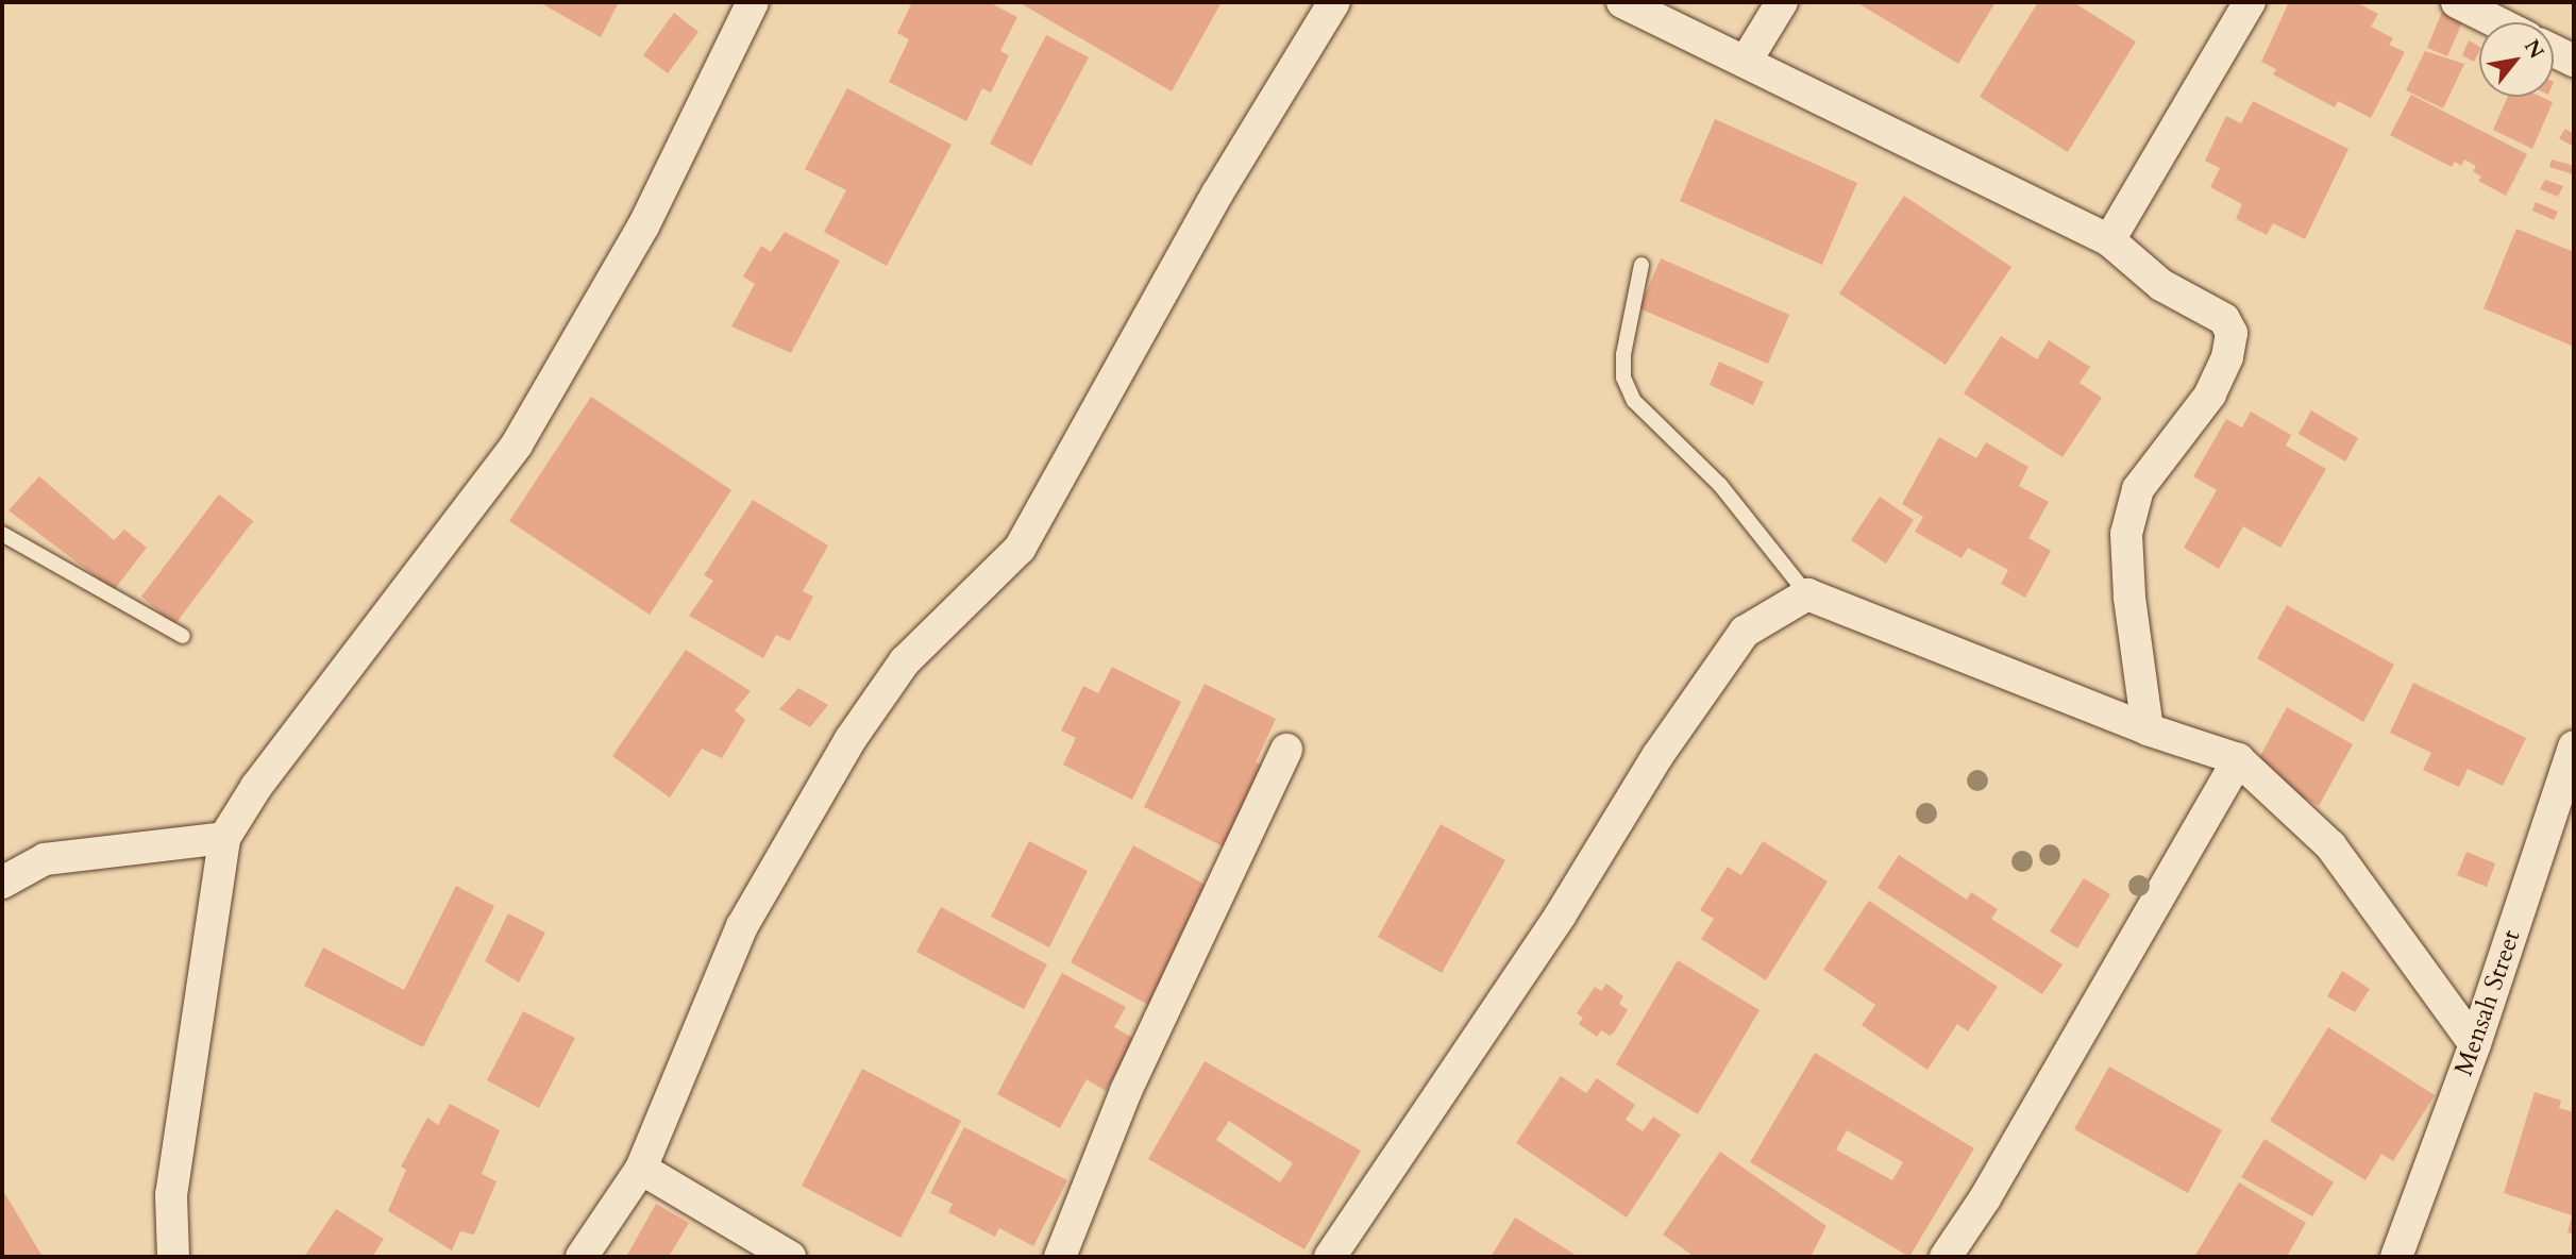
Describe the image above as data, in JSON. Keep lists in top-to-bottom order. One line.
{"streets":{"street":["Mensah Street"]},"north":"top right"}
